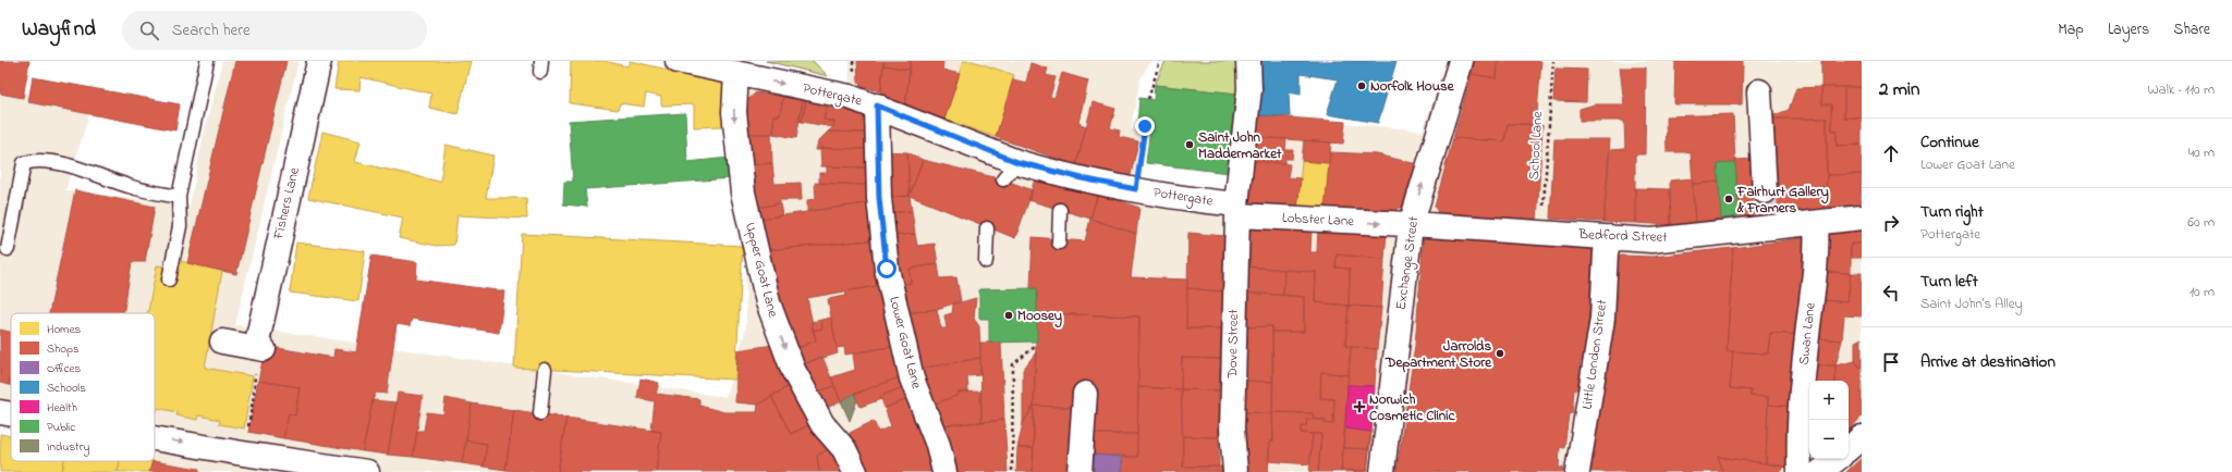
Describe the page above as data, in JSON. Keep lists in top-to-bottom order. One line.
{"streets":{"street":["Pottergate","Fishers Lane","Lobster Lane","Bedford Street","Exchange Street","Upper Goat Lane","Swan Lane","Lower Goat Lane","Dove Street","Little London Street"],"path":["School Lane"]},"crossings":[["Pottergate","Lobster Lane"],["Pottergate","Upper Goat Lane"],["Pottergate","Lower Goat Lane"],["Pottergate","Dove Street"],["School Lane","Bedford Street"],["Lobster Lane","Bedford Street"],["Lobster Lane","Exchange Street"],["Lobster Lane","Dove Street"],["Bedford Street","Exchange Street"],["Bedford Street","Swan Lane"],["Bedford Street","Little London Street"]],"one_way":["Lobster Lane","Upper Goat Lane"],"places":{"other":["Norfolk House","Saint John Maddermarket","Fairhurt Gallery & Framers","Moosey","Jarrolds Department Store"],"health":["Norwich Cosmetic Clinic"]},"legend":["Homes","Shops","Offices","Schools","Health","Public","Industry"],"page":{"header":"Wayfind","search":"Search here","nav":["Map","Layers","Share"],"heading":["2 min","Walk · 110 m"],"list":[["Continue","Lower Goat Lane","40 m"],["Turn right","Pottergate","60 m"],["Turn left","Saint John's Alley","10 m"],"Arrive at destination"],"map_buttons":["+","−"]}}
